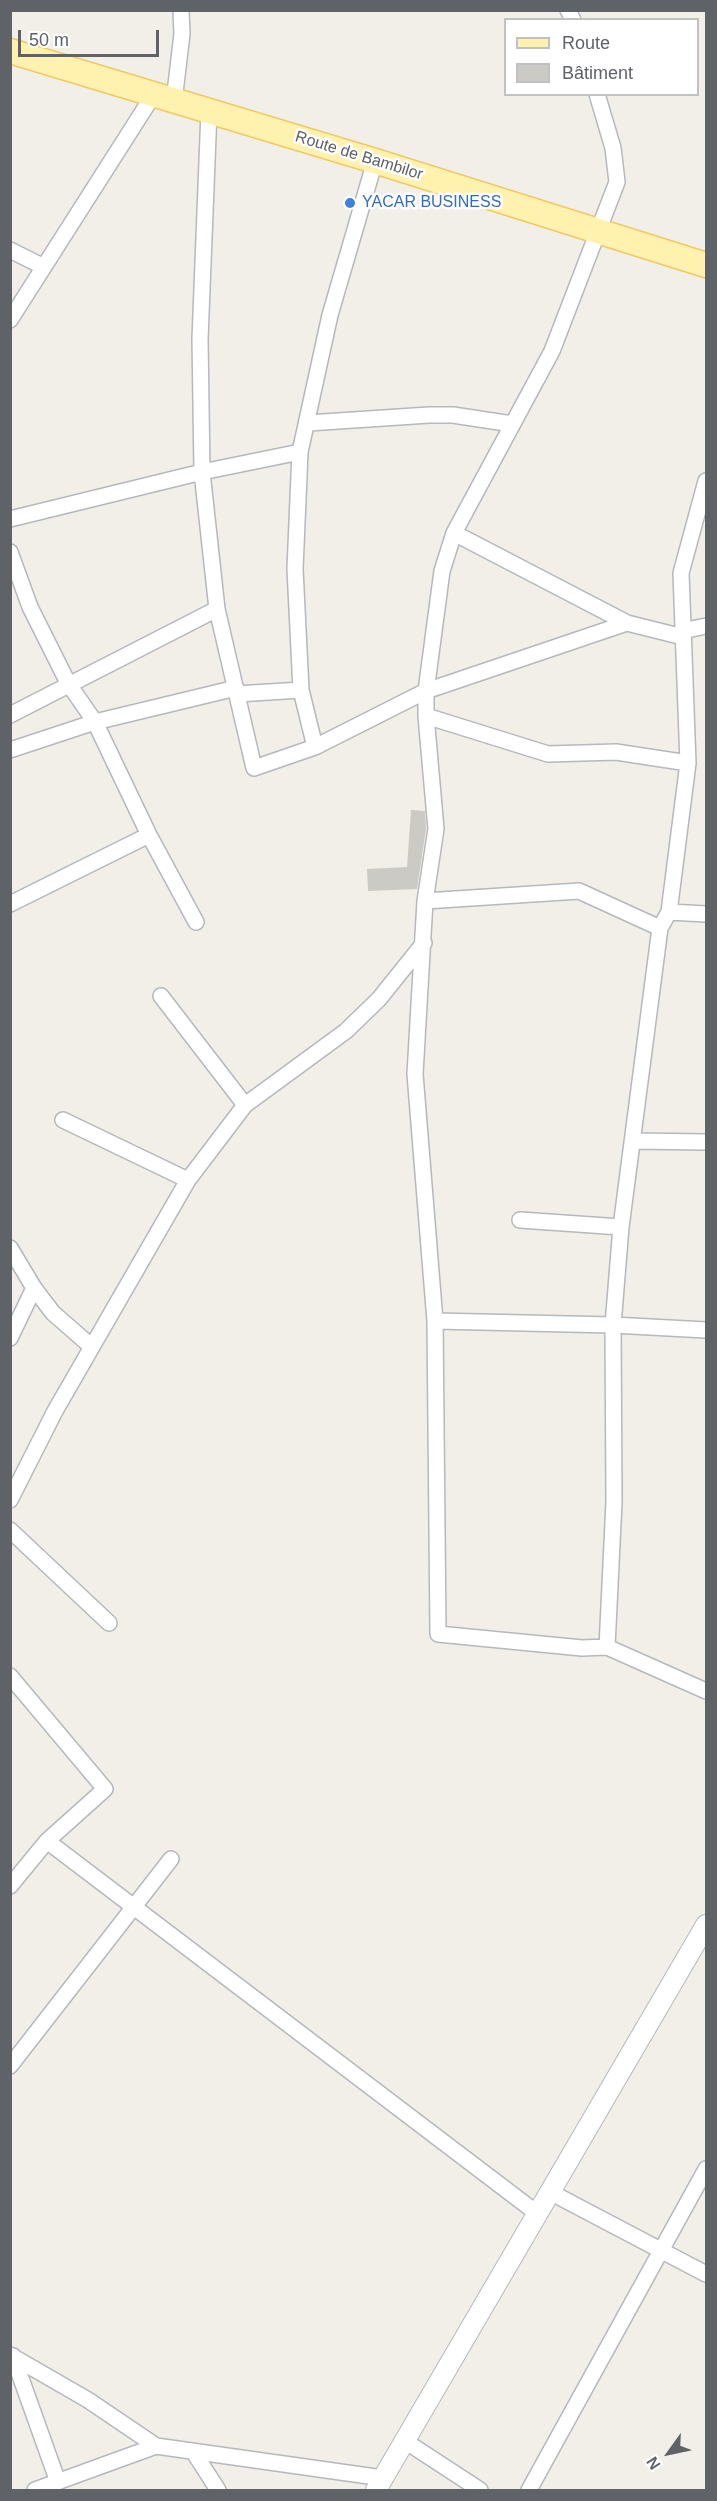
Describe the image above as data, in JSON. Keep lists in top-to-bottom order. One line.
{"streets":{"main road":["Route de Bambilor"]},"places":["YACAR BUSINESS"],"legend":["Route","Bâtiment"],"scale_bar":"50 m","north":"bottom left"}
